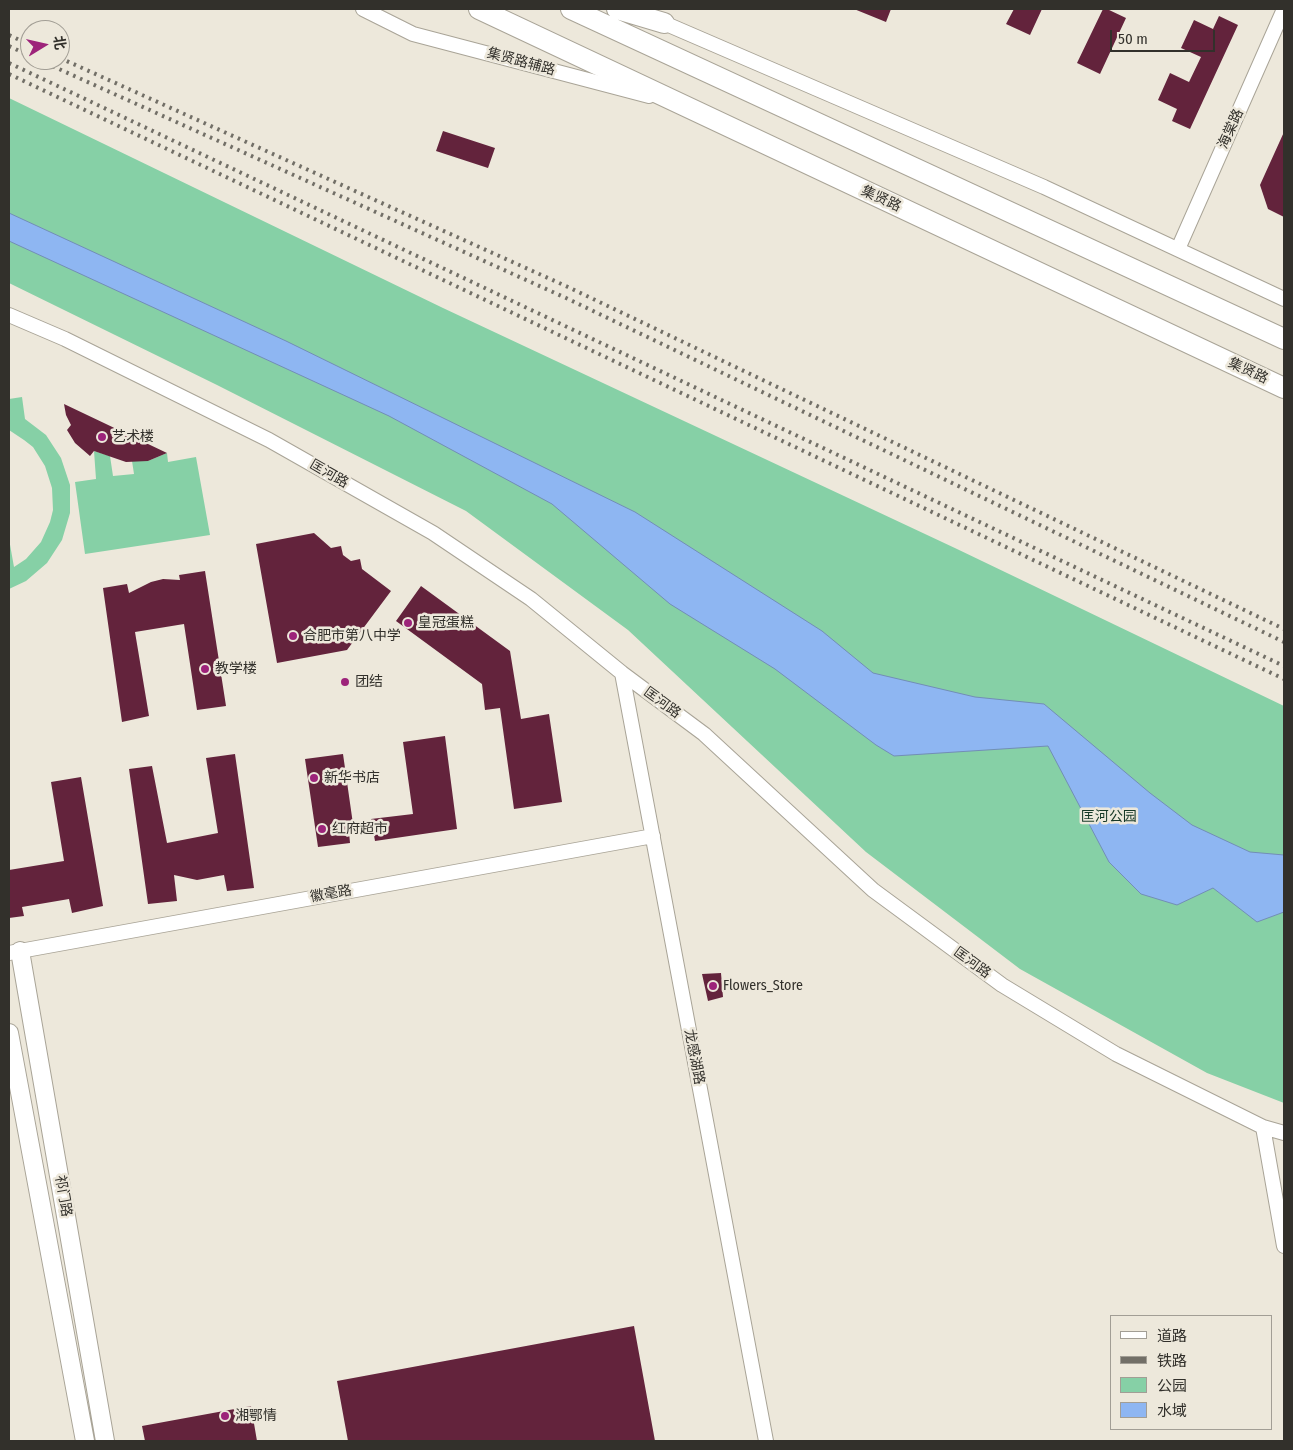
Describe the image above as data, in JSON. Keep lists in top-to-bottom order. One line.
{"streets":{"highway":["集贤路"],"main road":["祁门路"],"street":["集贤路辅路","海棠路","匡河路","徽毫路","龙感湖路"]},"crossings":[["集贤路辅路","集贤路"],["匡河路","龙感湖路"],["徽毫路","龙感湖路"],["徽毫路","祁门路"]],"parks":["匡河公园"],"places":["艺术楼","皇冠蛋糕","合肥市第八中学","教学楼","团结","新华书店","红府超市","Flowers_Store","湘鄂情"],"legend":["道路","铁路","公园","水域"],"scale_bar":"50 m","north":"right"}
